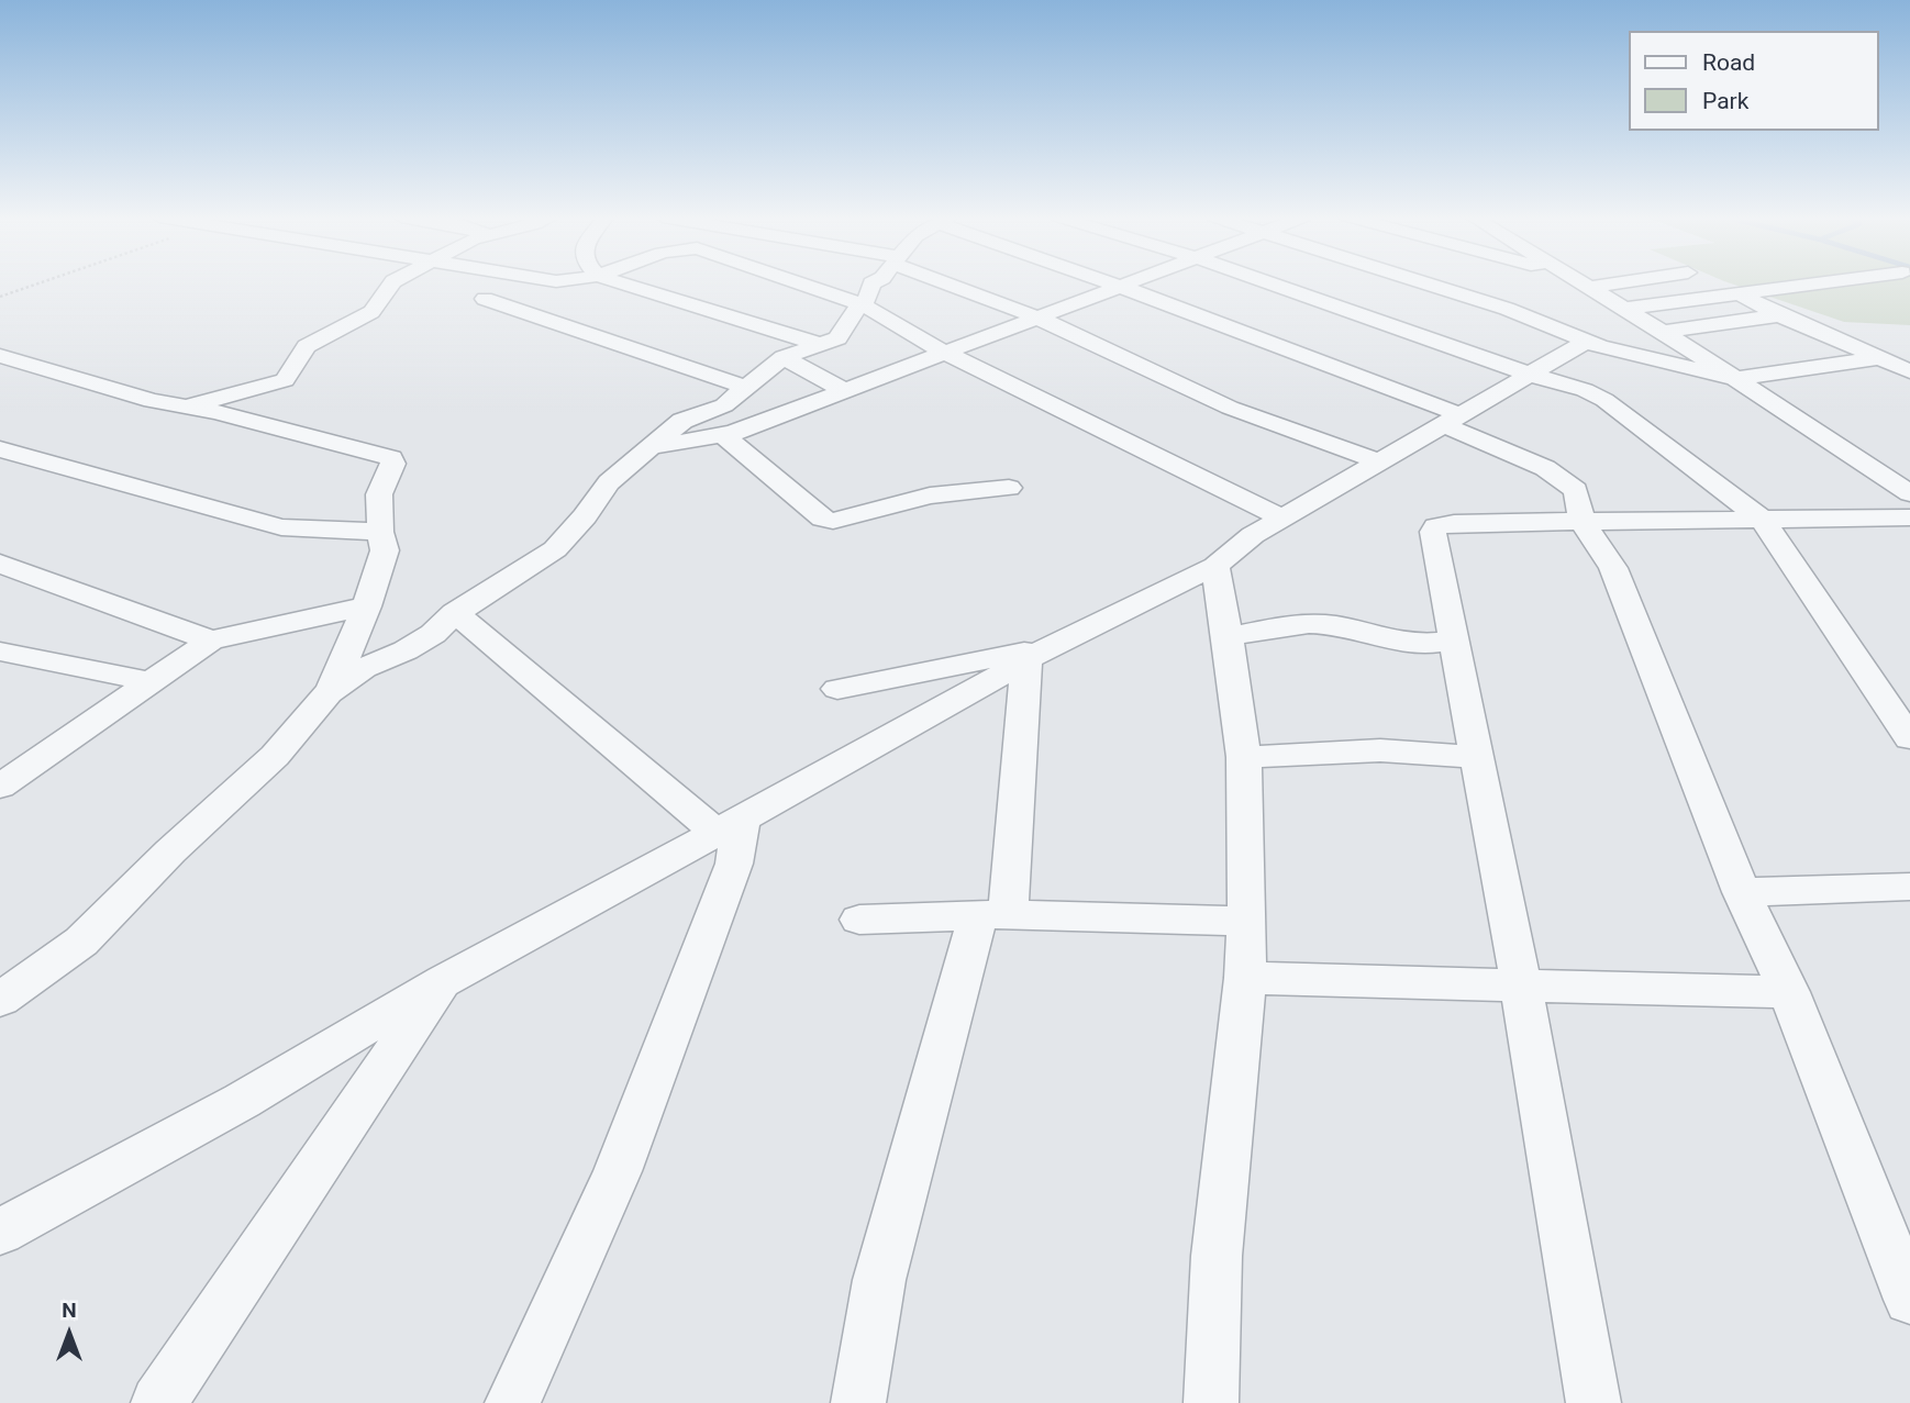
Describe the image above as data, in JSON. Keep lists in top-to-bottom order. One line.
{"legend":["Road","Park"],"north":"top"}
